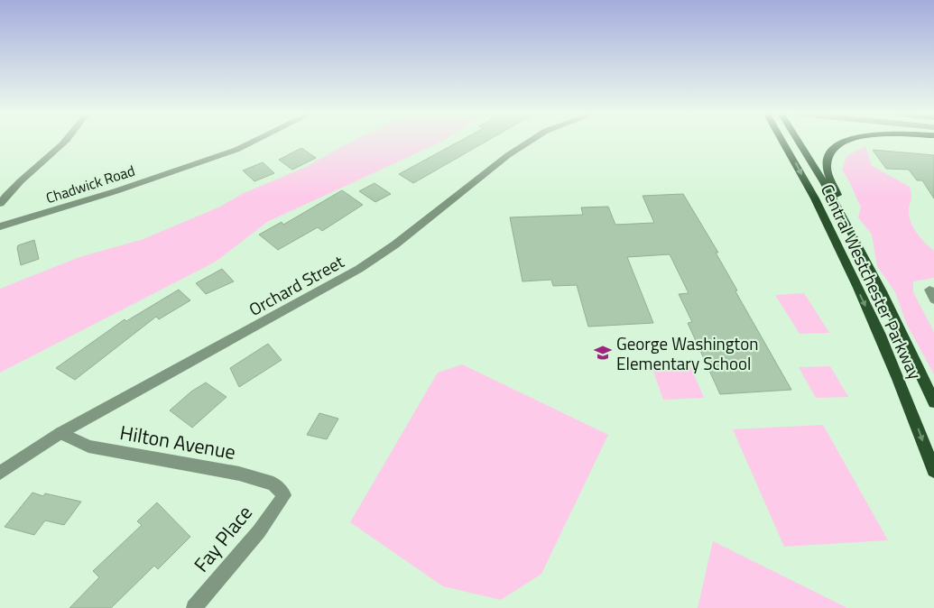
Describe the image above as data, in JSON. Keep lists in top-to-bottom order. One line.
{"streets":{"main road":["Central Westchester Parkway"],"street":["Chadwick Road","Orchard Street","Hilton Avenue","Fay Place"]},"crossings":[["Orchard Street","Hilton Avenue"],["Hilton Avenue","Fay Place"]],"places":{"school or university":["George Washington Elementary School"]}}
